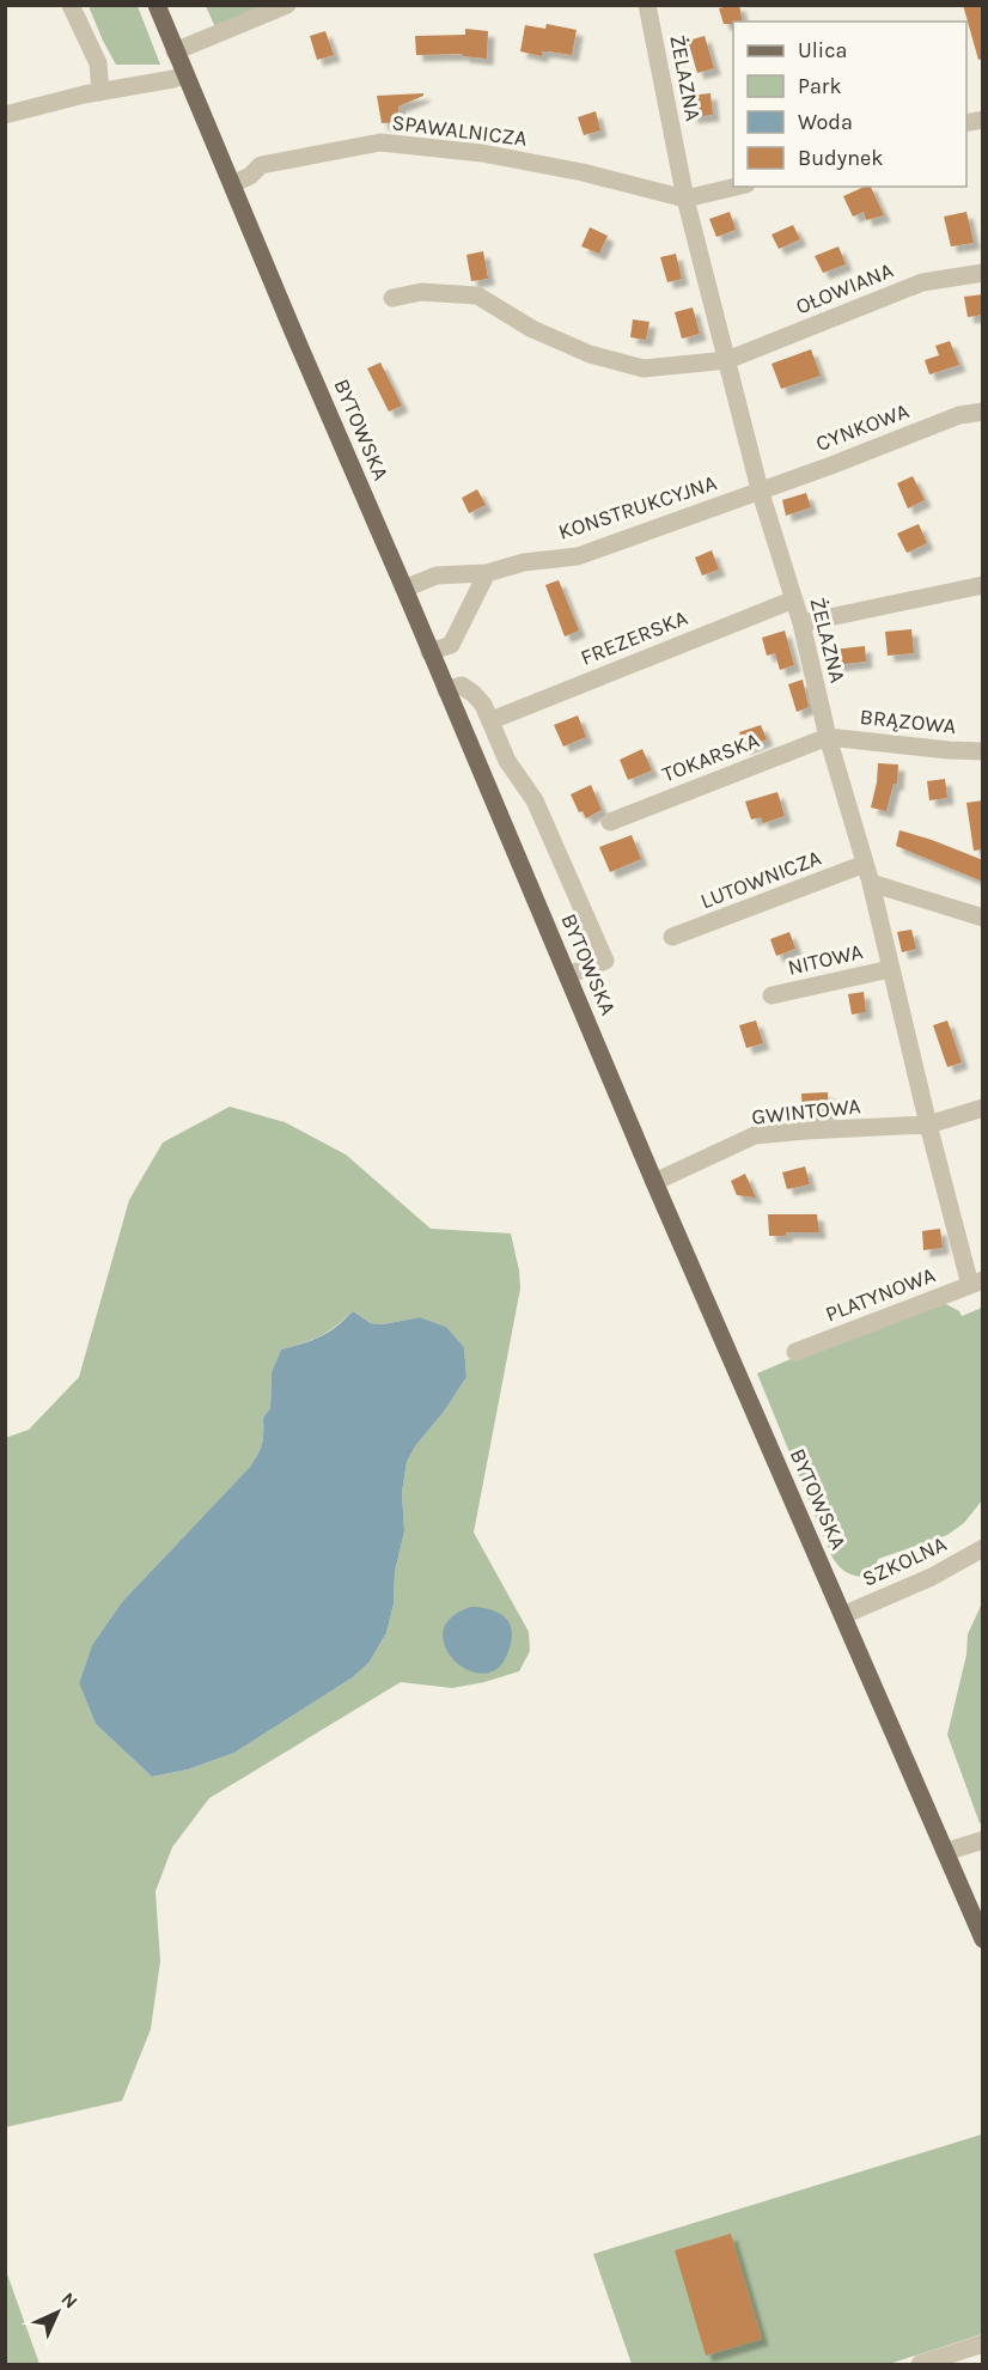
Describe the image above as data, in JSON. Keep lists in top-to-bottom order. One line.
{"streets":{"main road":["BYTOWSKA"],"street":["ŻELAZNA","SPAWALNICZA","OŁOWIANA","CYNKOWA","KONSTRUKCYJNA","FREZERSKA","BRĄZOWA","TOKARSKA","LUTOWNICZA","NITOWA","GWINTOWA","PLATYNOWA","SZKOLNA"]},"crossings":[["ŻELAZNA","SPAWALNICZA"],["ŻELAZNA","OŁOWIANA"],["ŻELAZNA","CYNKOWA"],["ŻELAZNA","KONSTRUKCYJNA"],["ŻELAZNA","FREZERSKA"],["ŻELAZNA","BRĄZOWA"],["ŻELAZNA","TOKARSKA"],["ŻELAZNA","LUTOWNICZA"],["ŻELAZNA","NITOWA"],["ŻELAZNA","GWINTOWA"],["ŻELAZNA","PLATYNOWA"],["SPAWALNICZA","BYTOWSKA"],["CYNKOWA","KONSTRUKCYJNA"],["BYTOWSKA","KONSTRUKCYJNA"],["BYTOWSKA","GWINTOWA"],["BYTOWSKA","SZKOLNA"],["BRĄZOWA","TOKARSKA"]],"legend":["Ulica","Park","Woda","Budynek"],"north":"top right"}
